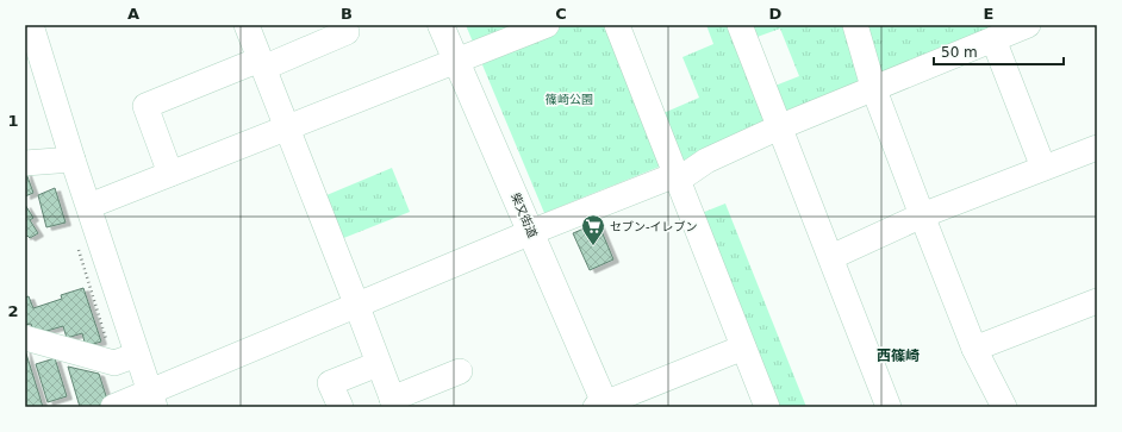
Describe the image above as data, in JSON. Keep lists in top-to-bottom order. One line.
{"streets":{"main road":["柴又街道"]},"districts":["西篠崎"],"parks":["篠崎公園"],"places":{"supermarket":["セブン-イレブン"]},"scale_bar":"50 m","grid":{"columns":["A","B","C","D","E"],"rows":["1","2"]}}
